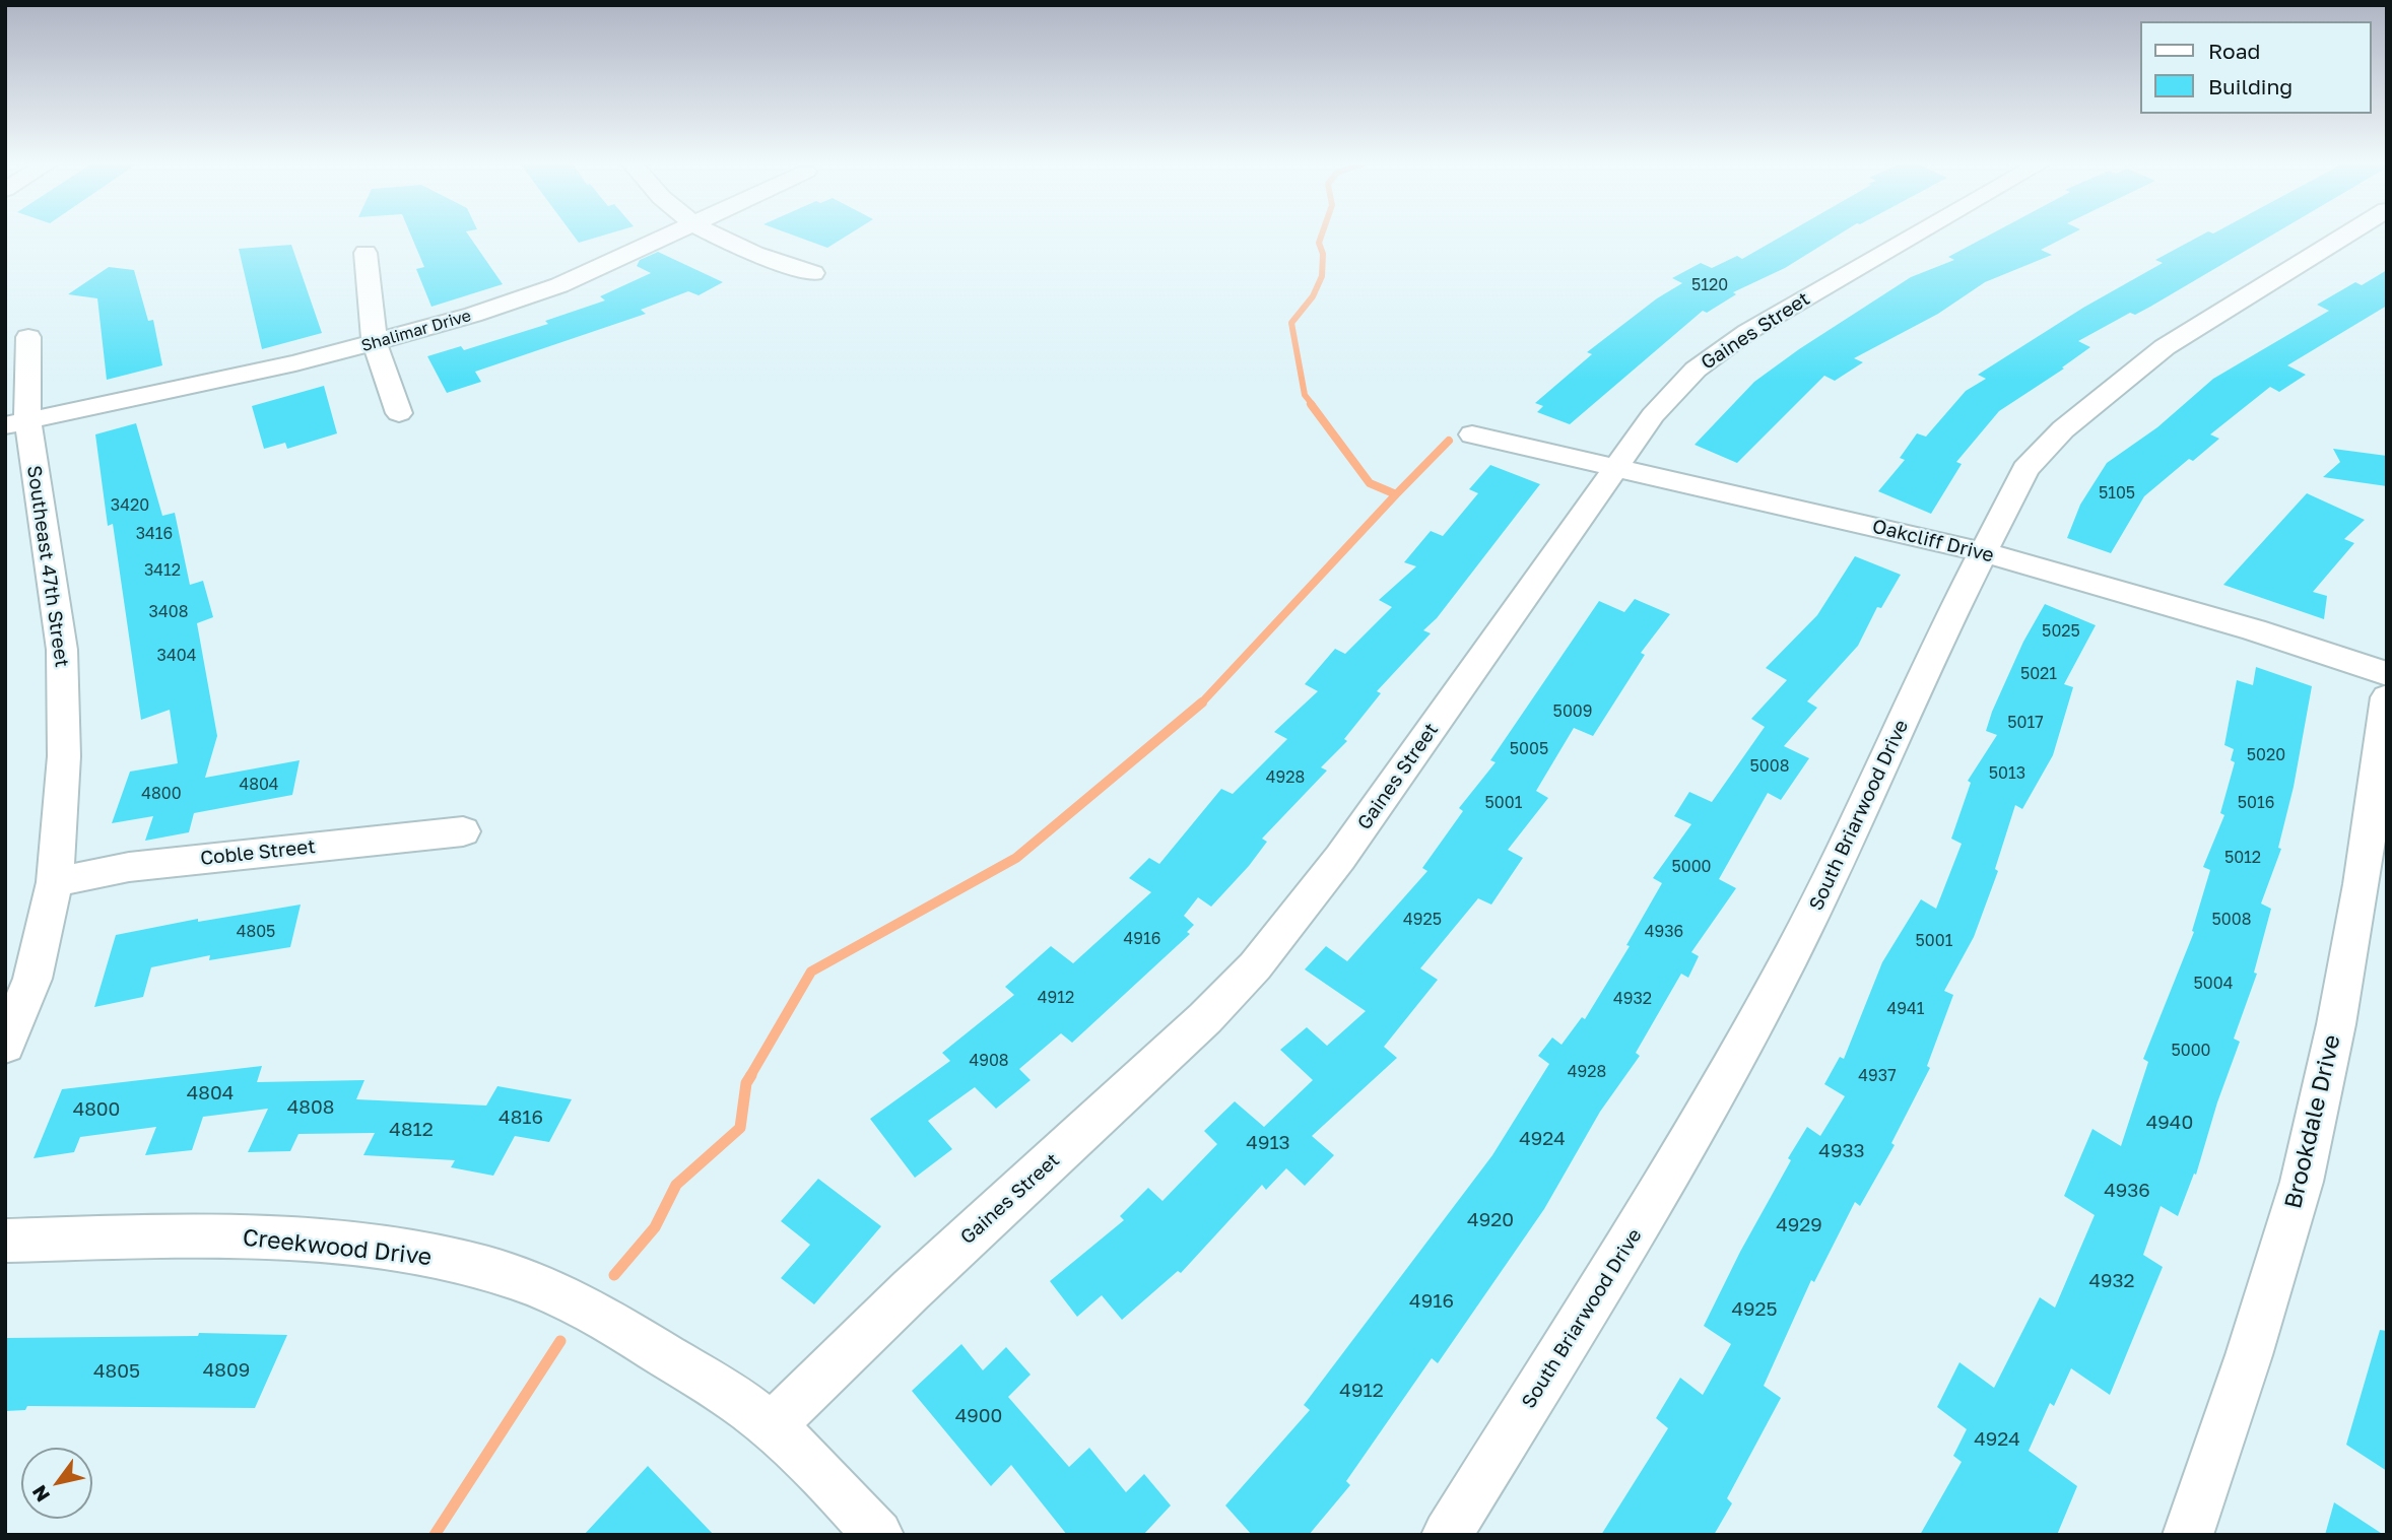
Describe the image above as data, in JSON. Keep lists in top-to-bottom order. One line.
{"streets":{"street":["Shalimar Drive","Gaines Street","Oakcliff Drive","Southeast 47th Street","South Briarwood Drive","Coble Street","Brookdale Drive","Creekwood Drive"]},"crossings":[["Shalimar Drive","Southeast 47th Street"],["Gaines Street","Oakcliff Drive"],["Gaines Street","Creekwood Drive"],["Oakcliff Drive","South Briarwood Drive"],["Southeast 47th Street","Coble Street"]],"house_numbers":["5120","5105","3420","3416","3412","3408","5025","3404","5021","5009","5017","5005","5020","5008","5013","4928","4804","4800","5001","5016","5012","5000","4925","5008","4805","4936","4916","5001","5004","4912","4932","4941","5000","4908","4928","4937","4804","4808","4800","4816","4940","4812","4924","4913","4933","4936","4920","4929","4932","4916","4925","4809","4805","4912","4900","4924"],"legend":["Road","Building"],"north":"bottom left"}
